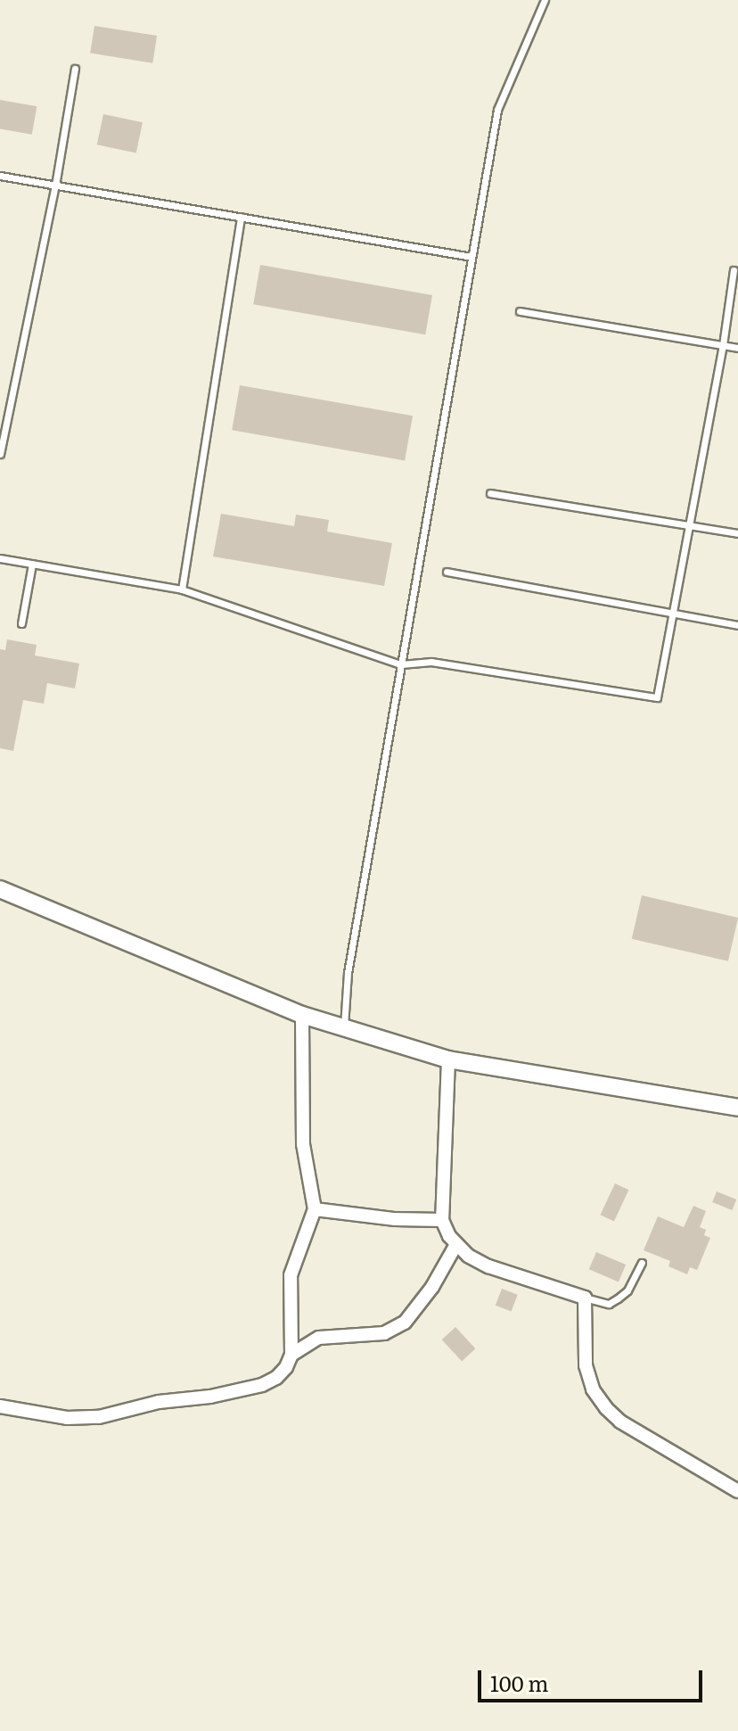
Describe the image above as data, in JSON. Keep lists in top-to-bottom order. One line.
{"scale_bar":"100 m"}
